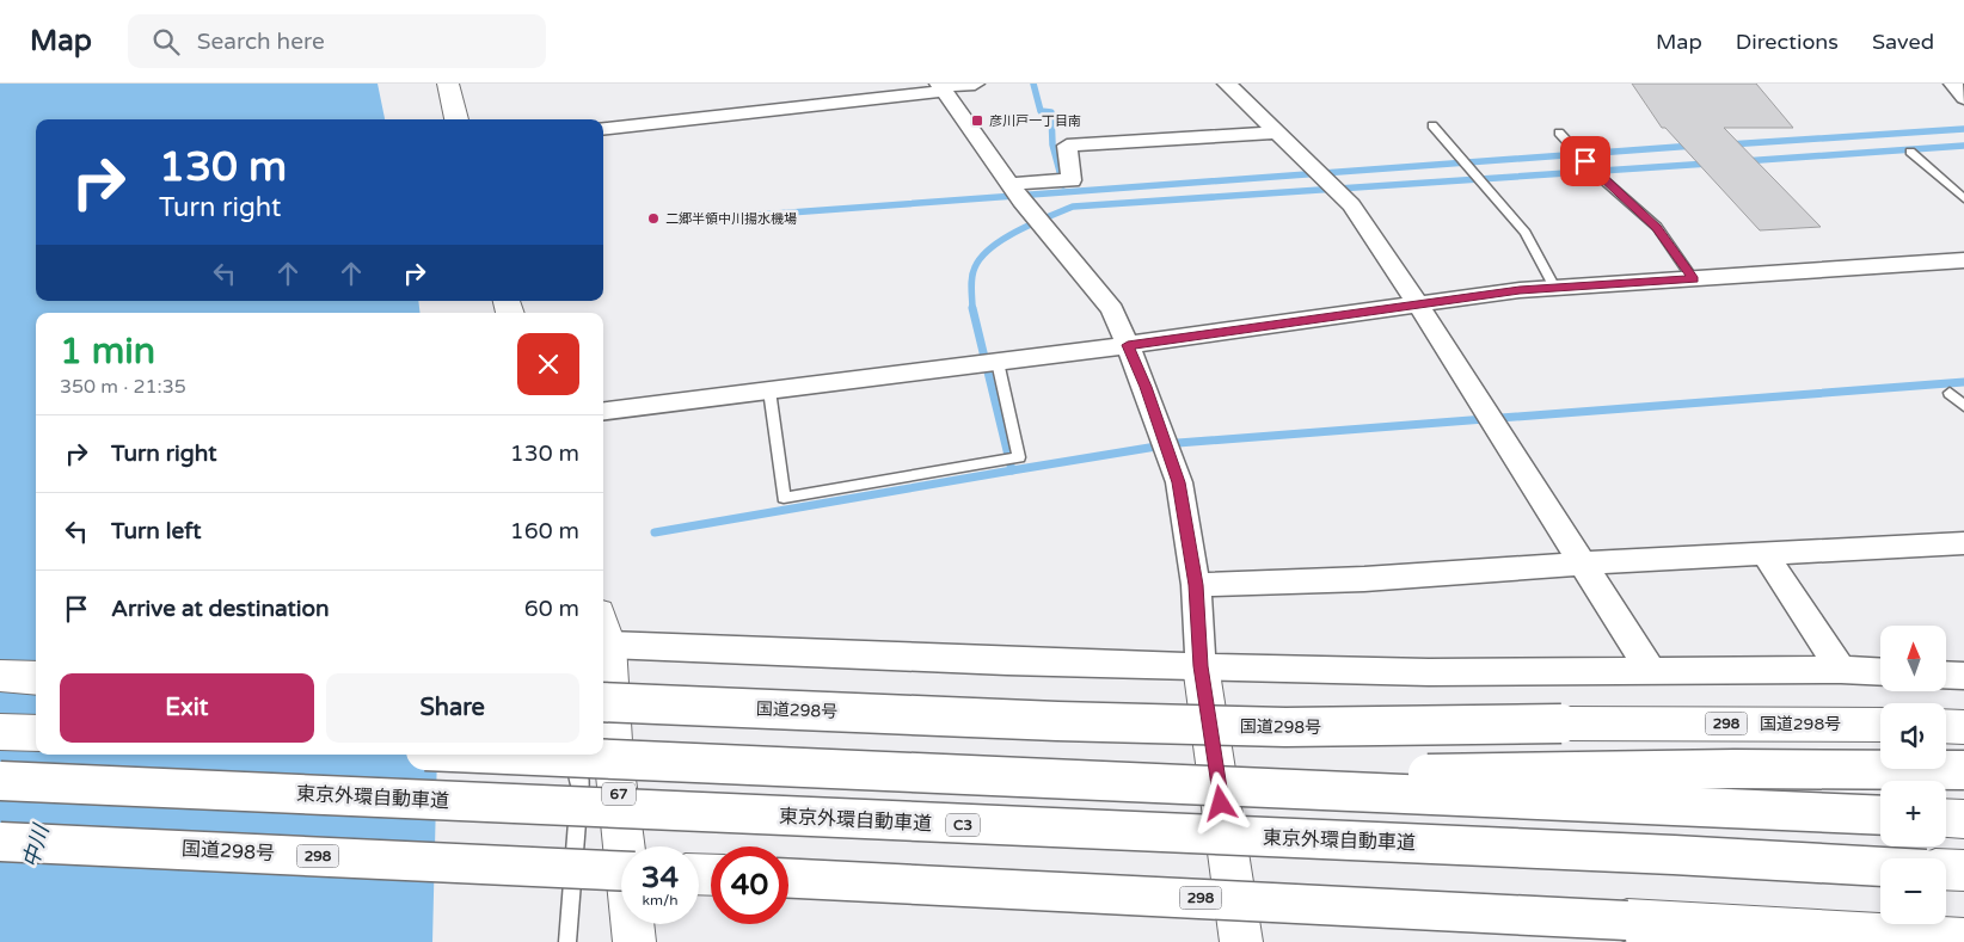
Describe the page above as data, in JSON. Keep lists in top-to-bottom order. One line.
{"streets":{"main road":["国道298号","298","67","東京外環自動車道","C3"]},"water":["中川"],"places":{"transit":["彦川戸一丁目南"],"other":["二郷半領中川揚水機場"]},"north":"top","page":{"header":"Map","search":"Search here","nav":["Map","Directions","Saved"],"turn":["130 m","Turn right"],"heading":["1 min","350 m · 21:35"],"list":[{"name":"Turn right","value":"130 m"},{"name":"Turn left","value":"160 m"},{"name":"Arrive at destination","value":"60 m"}],"map_buttons":["+","−"],"buttons":["Exit","Share"],"speed":"34 km/h","limit":"40"}}
